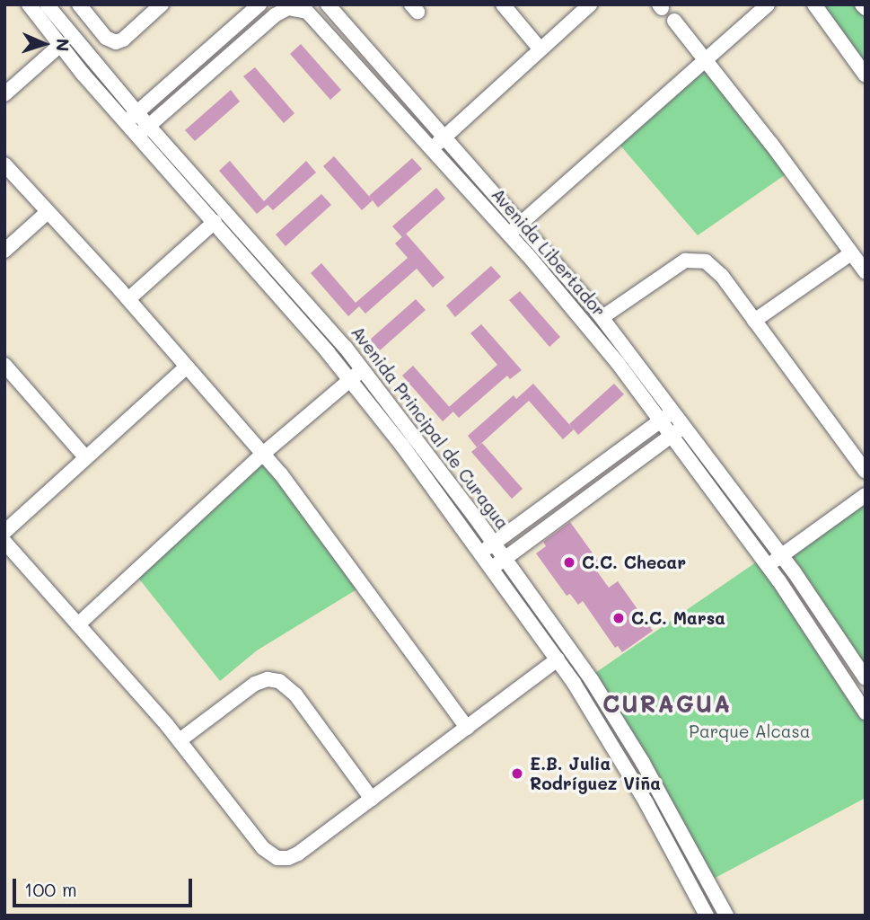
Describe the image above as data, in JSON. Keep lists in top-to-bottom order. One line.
{"streets":{"street":["Avenida Libertador","Avenida Principal de Curagua"]},"crossings":[["Avenida Libertador","Avenida Principal de Curagua"]],"districts":["CURAGUA"],"parks":["Parque Alcasa"],"places":["C.C. Checar","C.C. Marsa","E.B. Julia Rodríguez Viña"],"scale_bar":"100 m","north":"right"}
